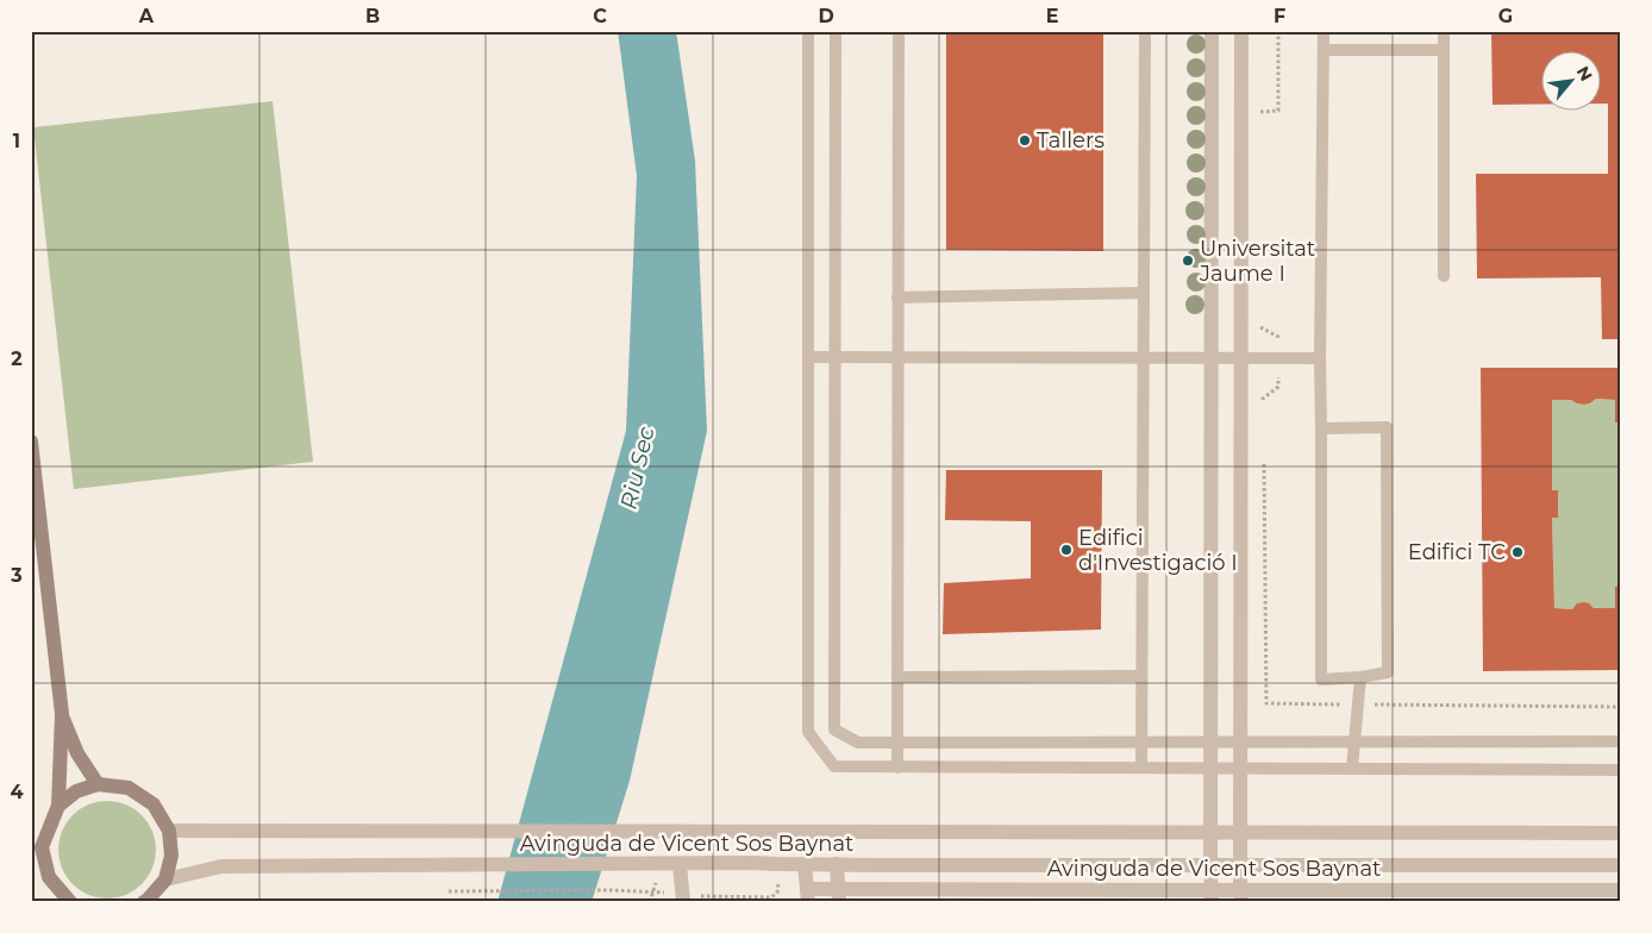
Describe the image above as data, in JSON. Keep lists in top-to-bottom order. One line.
{"streets":{"street":["Avinguda de Vicent Sos Baynat"]},"water":["Riu Sec"],"places":["Tallers","Universitat Jaume I","Edifici d'Investigació I","Edifici TC"],"north":"top right","grid":{"columns":["A","B","C","D","E","F","G"],"rows":["1","2","3","4"]}}
